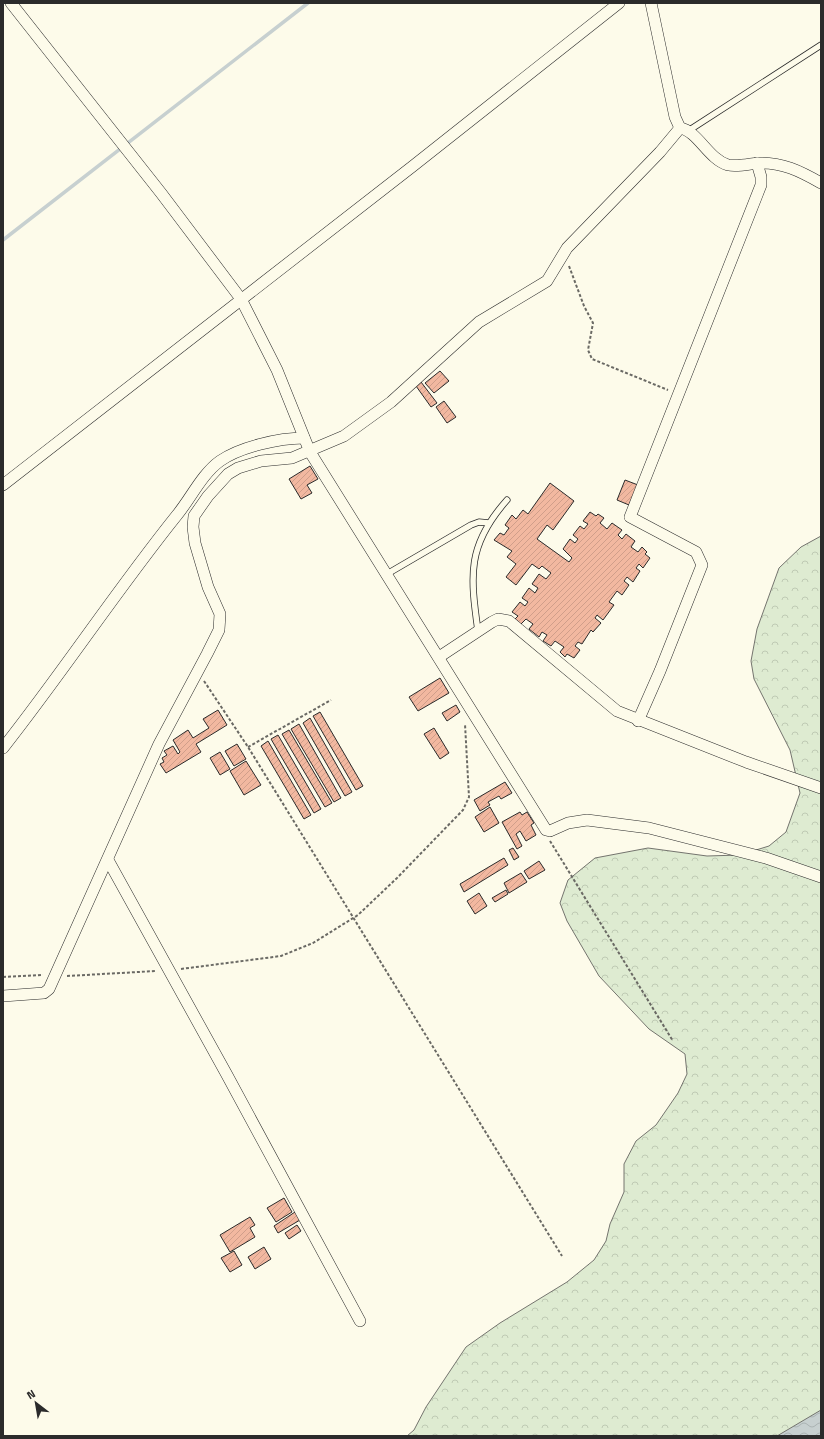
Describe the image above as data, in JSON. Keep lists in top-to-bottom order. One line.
{"north":"top left"}
